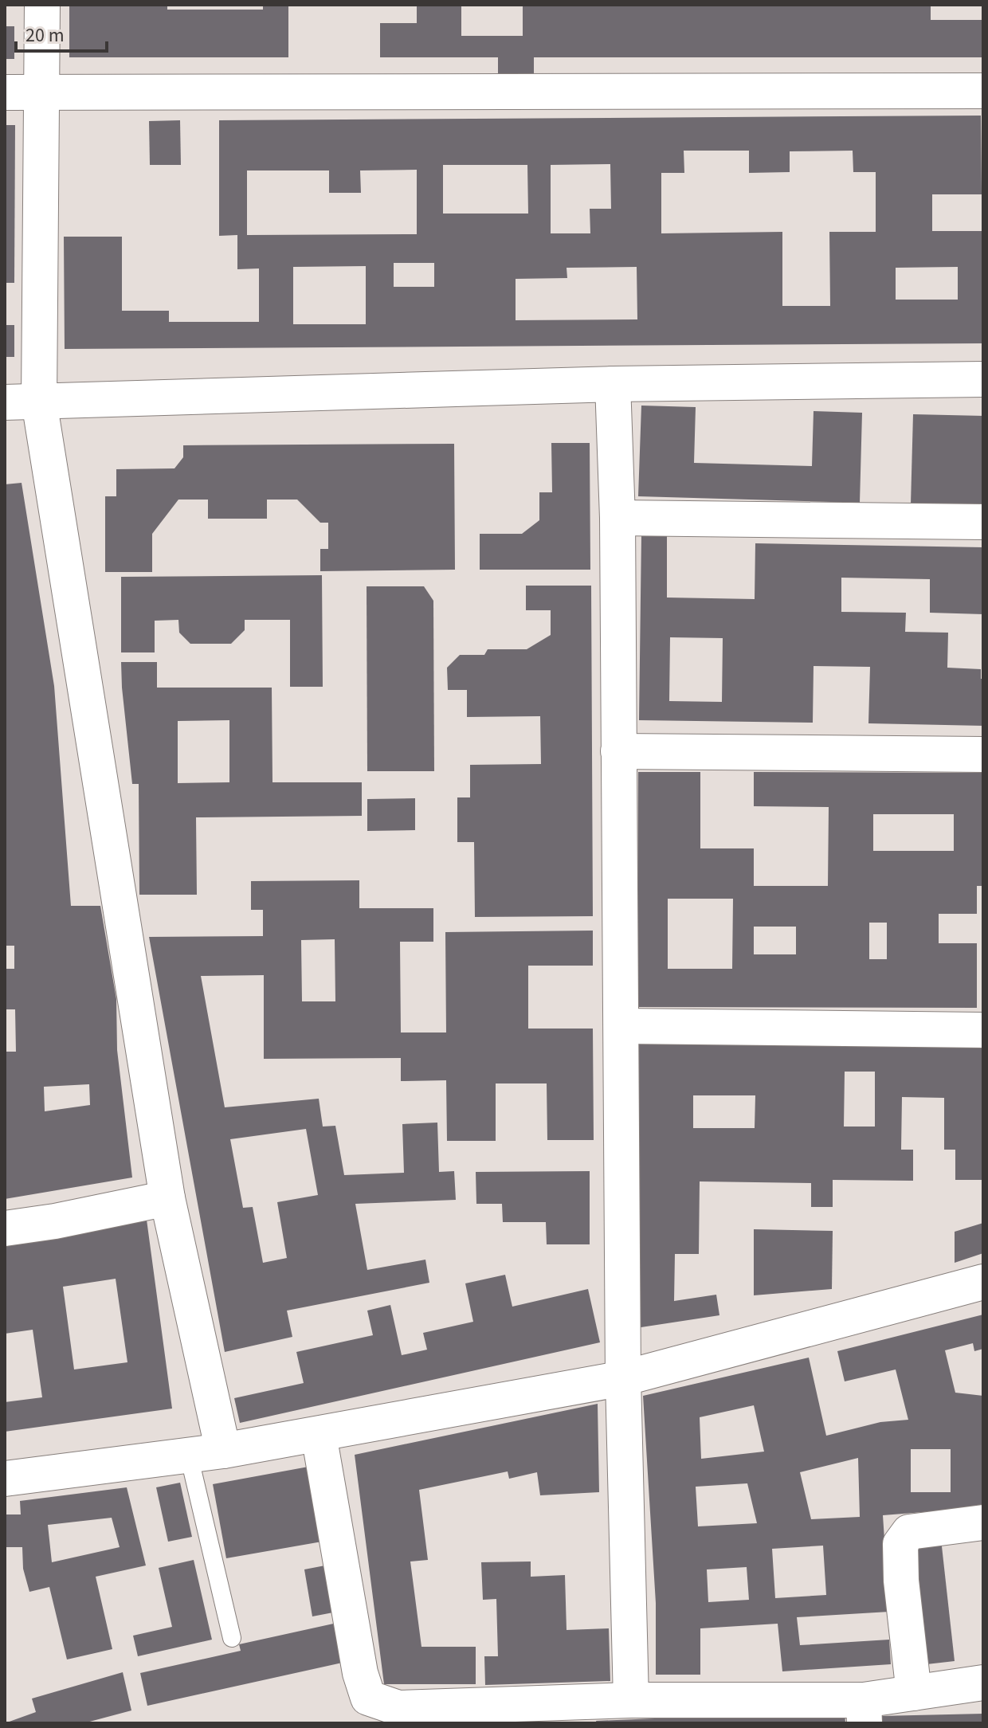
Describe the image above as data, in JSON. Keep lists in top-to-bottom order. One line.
{"scale_bar":"20 m"}
